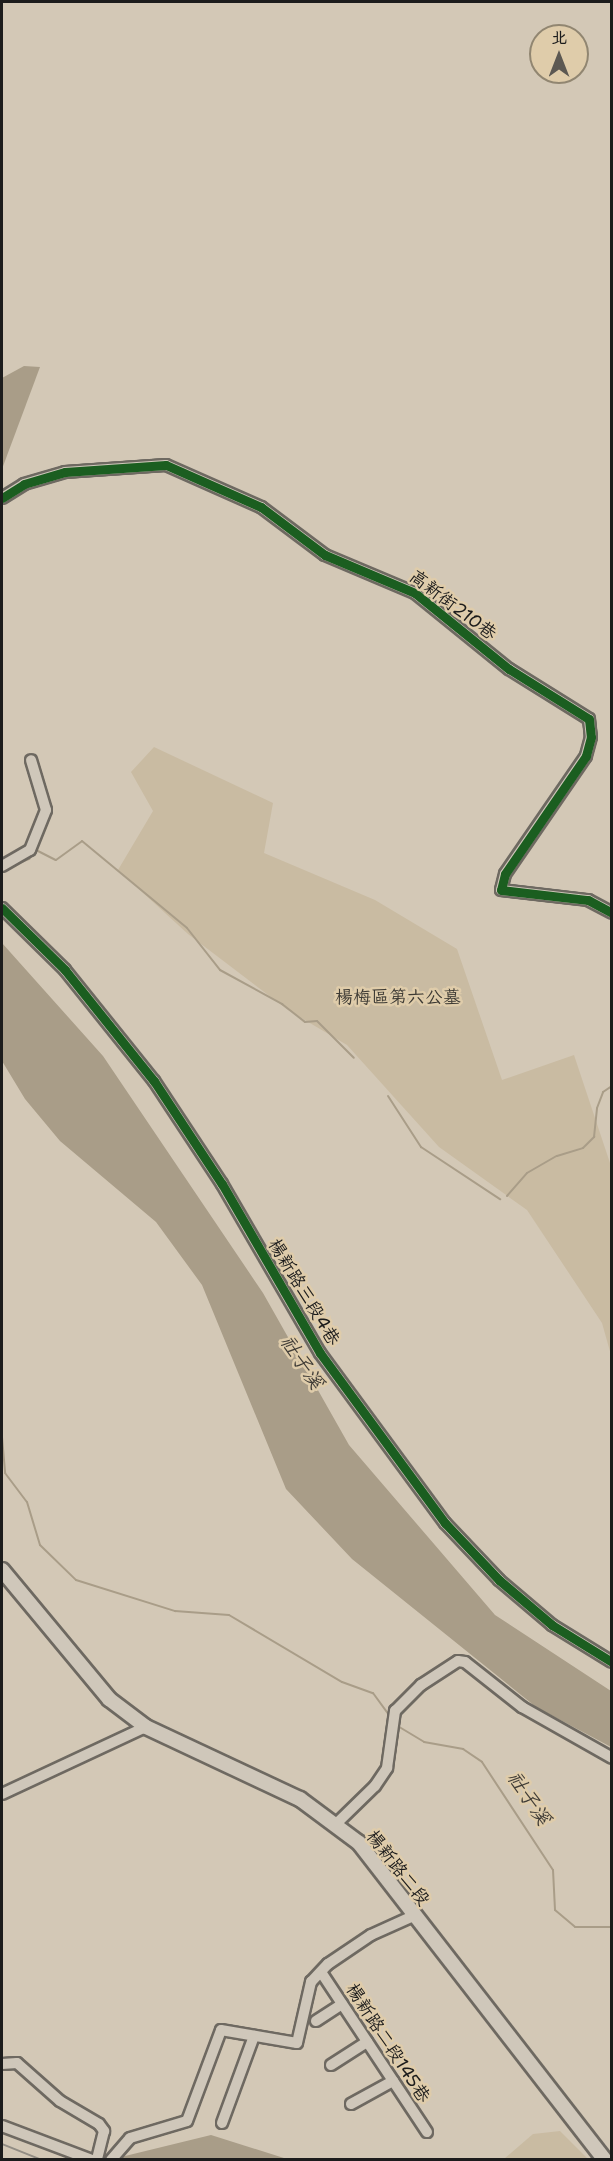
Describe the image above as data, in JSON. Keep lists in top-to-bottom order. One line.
{"streets":{"main road":["楊新路二段"],"street":["高新街210巷","楊新路三段4巷","楊新路二段145巷"]},"water":["社子溪"],"parks":["楊梅區第六公墓"],"north":"top"}
